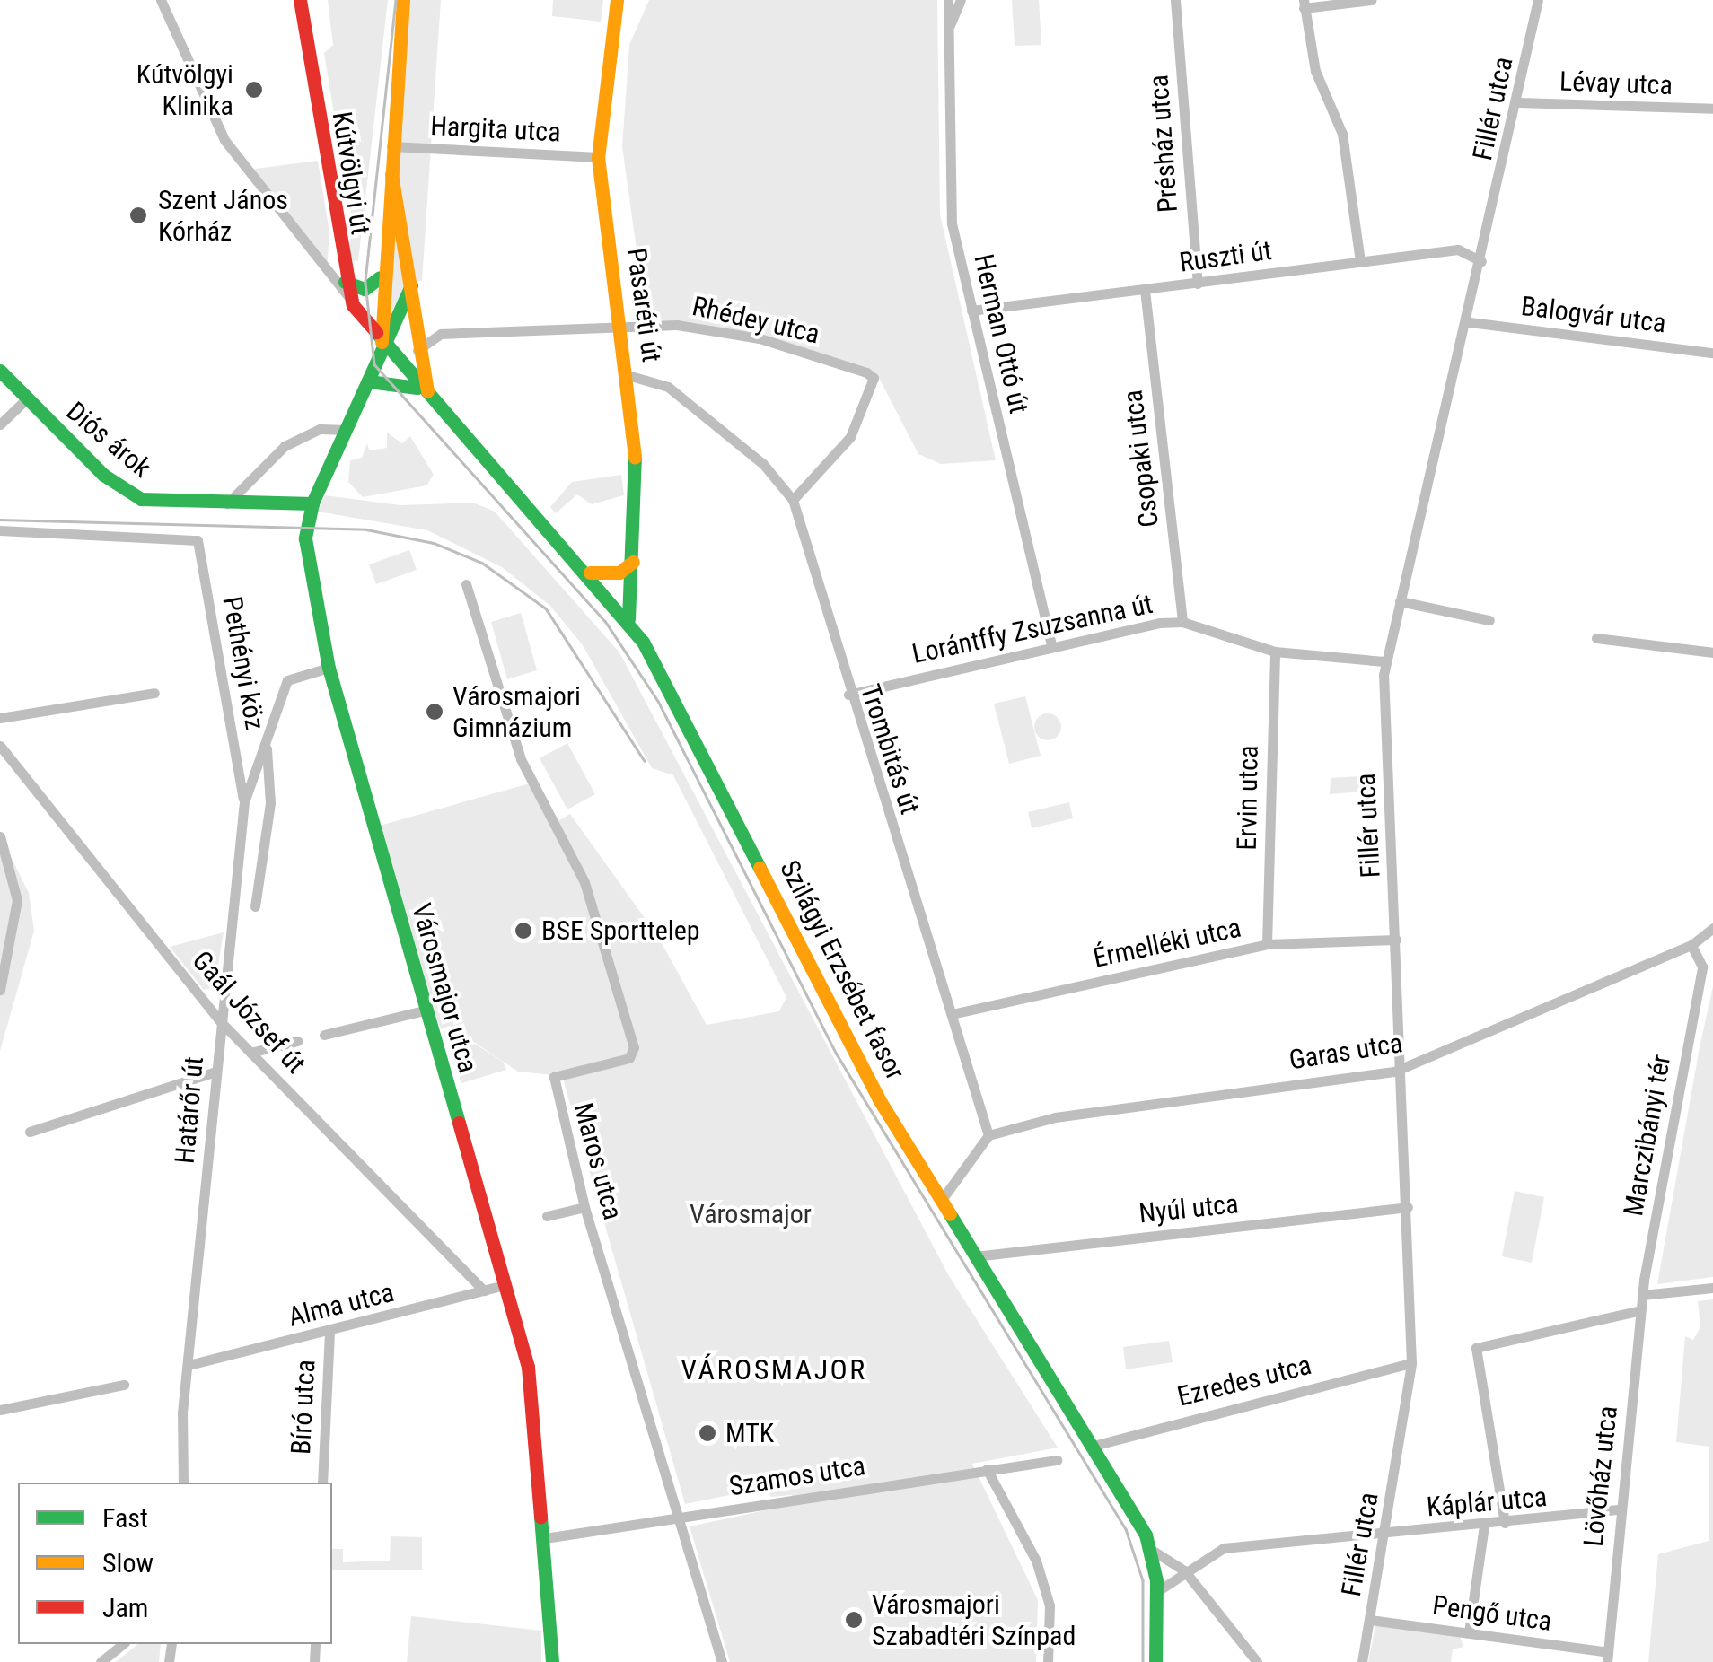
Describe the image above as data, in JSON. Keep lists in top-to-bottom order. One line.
{"streets":{"street":["Lévay utca","Fillér utca","Hargita utca","Présház utca","Kútvölgyi út","Ruszti út","Pasaréti út","Balogvár utca","Rhédey utca","Herman Ottó út","Diós árok","Csopaki utca","Lorántffy Zsuzsanna út","Pethényi köz","Trombitás út","Ervin utca","Érmelléki utca","Szilágyi Erzsébet fasor","Városmajor utca","Gaál József út","Garas utca","Határőr út","Marczibányi tér","Maros utca","Nyúl utca","Alma utca","Ezredes utca","Bíró utca","Szamos utca","Lövőház utca","Káplár utca","Pengő utca"]},"crossings":[["Lévay utca","Fillér utca"],["Fillér utca","Ruszti út"],["Fillér utca","Balogvár utca"],["Fillér utca","Lorántffy Zsuzsanna út"],["Fillér utca","Érmelléki utca"],["Fillér utca","Garas utca"],["Fillér utca","Nyúl utca"],["Fillér utca","Ezredes utca"],["Fillér utca","Káplár utca"],["Fillér utca","Pengő utca"],["Hargita utca","Pasaréti út"],["Hargita utca","Szilágyi Erzsébet fasor"],["Présház utca","Ruszti út"],["Kútvölgyi út","Szilágyi Erzsébet fasor"],["Kútvölgyi út","Városmajor utca"],["Ruszti út","Herman Ottó út"],["Ruszti út","Csopaki utca"],["Pasaréti út","Rhédey utca"],["Pasaréti út","Trombitás út"],["Pasaréti út","Szilágyi Erzsébet fasor"],["Rhédey utca","Trombitás út"],["Rhédey utca","Szilágyi Erzsébet fasor"],["Herman Ottó út","Lorántffy Zsuzsanna út"],["Diós árok","Városmajor utca"],["Csopaki utca","Lorántffy Zsuzsanna út"],["Lorántffy Zsuzsanna út","Trombitás út"],["Lorántffy Zsuzsanna út","Ervin utca"],["Pethényi köz","Határőr út"],["Trombitás út","Érmelléki utca"],["Trombitás út","Garas utca"],["Ervin utca","Érmelléki utca"],["Szilágyi Erzsébet fasor","Városmajor utca"],["Szilágyi Erzsébet fasor","Nyúl utca"],["Szilágyi Erzsébet fasor","Ezredes utca"],["Szilágyi Erzsébet fasor","Káplár utca"],["Városmajor utca","Határőr út"],["Városmajor utca","Alma utca"],["Városmajor utca","Szamos utca"],["Gaál József út","Határőr út"],["Gaál József út","Alma utca"],["Garas utca","Marczibányi tér"],["Határőr út","Alma utca"],["Marczibányi tér","Lövőház utca"],["Maros utca","Szamos utca"],["Alma utca","Bíró utca"],["Lövőház utca","Káplár utca"],["Lövőház utca","Pengő utca"]],"districts":["VÁROSMAJOR"],"parks":["Városmajor"],"places":["Kútvölgyi Klinika","Szent János Kórház","Városmajori Gimnázium","BSE Sporttelep","MTK","Városmajori Szabadtéri Színpad"],"legend":["Fast","Slow","Jam"]}
